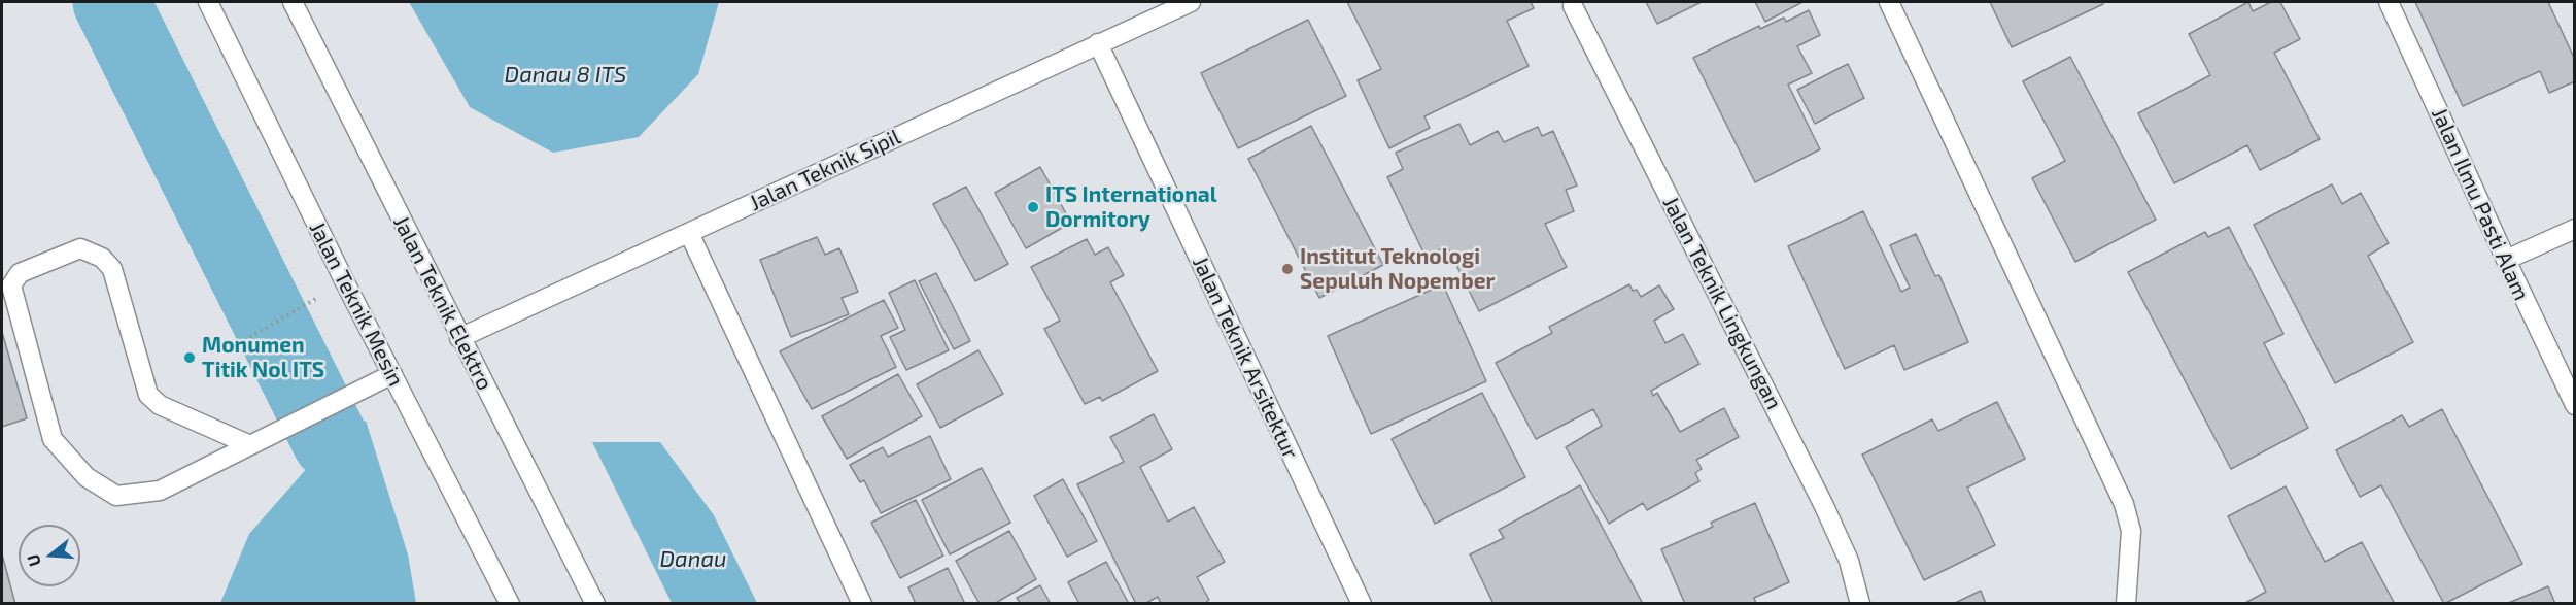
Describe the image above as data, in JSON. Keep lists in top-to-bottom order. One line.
{"streets":{"lane":["Jalan Teknik Sipil","Jalan Ilmu Pasti Alam","Jalan Teknik Elektro","Jalan Teknik Lingkungan","Jalan Teknik Mesin","Jalan Teknik Arsitektur"]},"crossings":[["Jalan Teknik Sipil","Jalan Teknik Elektro"],["Jalan Teknik Sipil","Jalan Teknik Arsitektur"]],"water":["Danau 8 ITS","Danau"],"places":["ITS International Dormitory","Institut Teknologi Sepuluh Nopember","Monumen Titik Nol ITS"],"north":"left"}
